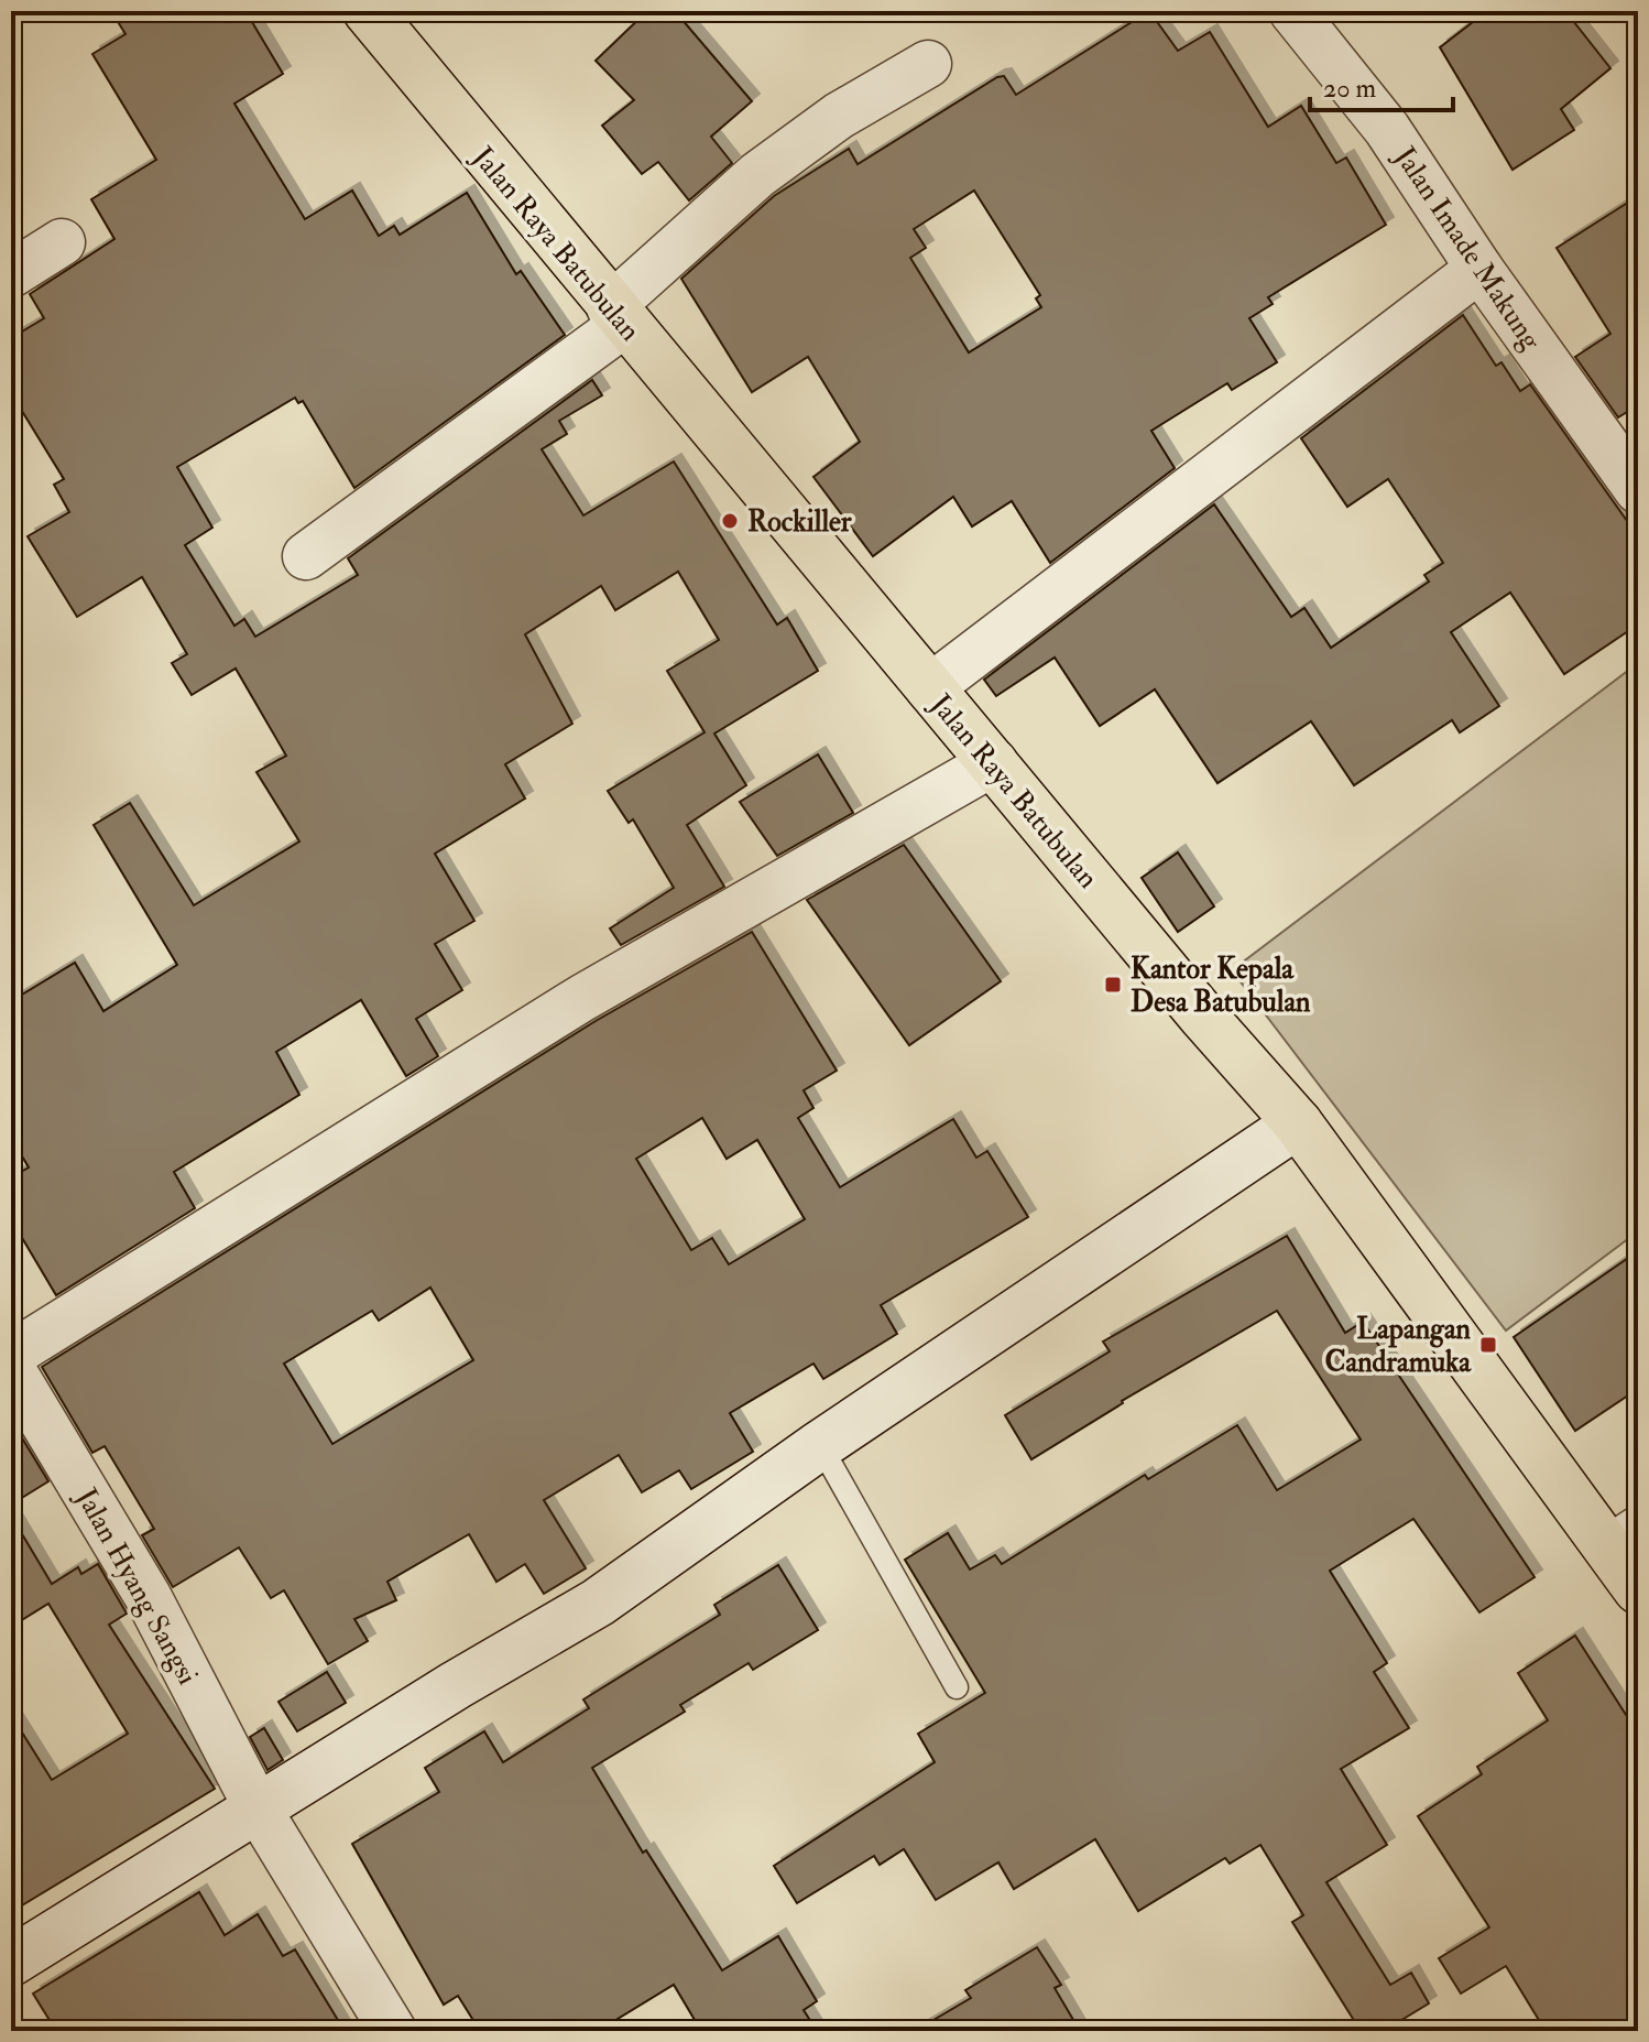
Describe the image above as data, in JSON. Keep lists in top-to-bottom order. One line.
{"streets":{"highway":["Jalan Raya Batubulan"],"street":["Jalan Imade Makung","Jalan Hyang Sangsi"]},"places":{"other":["Rockiller"],"transit":["Kantor Kepala Desa Batubulan","Lapangan Candramuka"]},"scale_bar":"20 m"}
